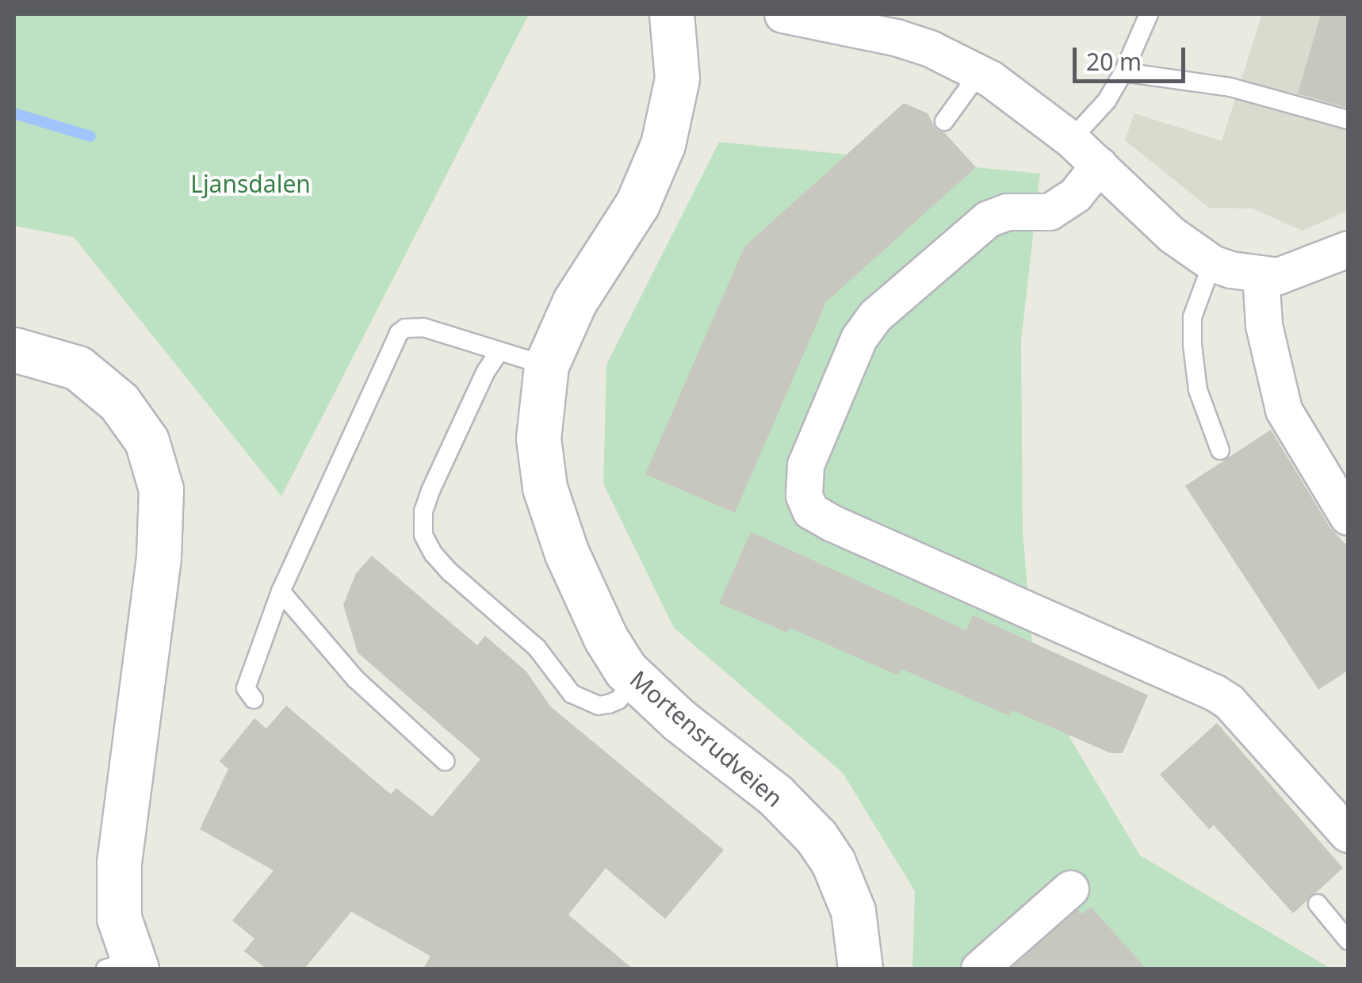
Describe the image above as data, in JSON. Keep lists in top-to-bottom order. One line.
{"streets":{"street":["Mortensrudveien"]},"parks":["Ljansdalen"],"scale_bar":"20 m"}
